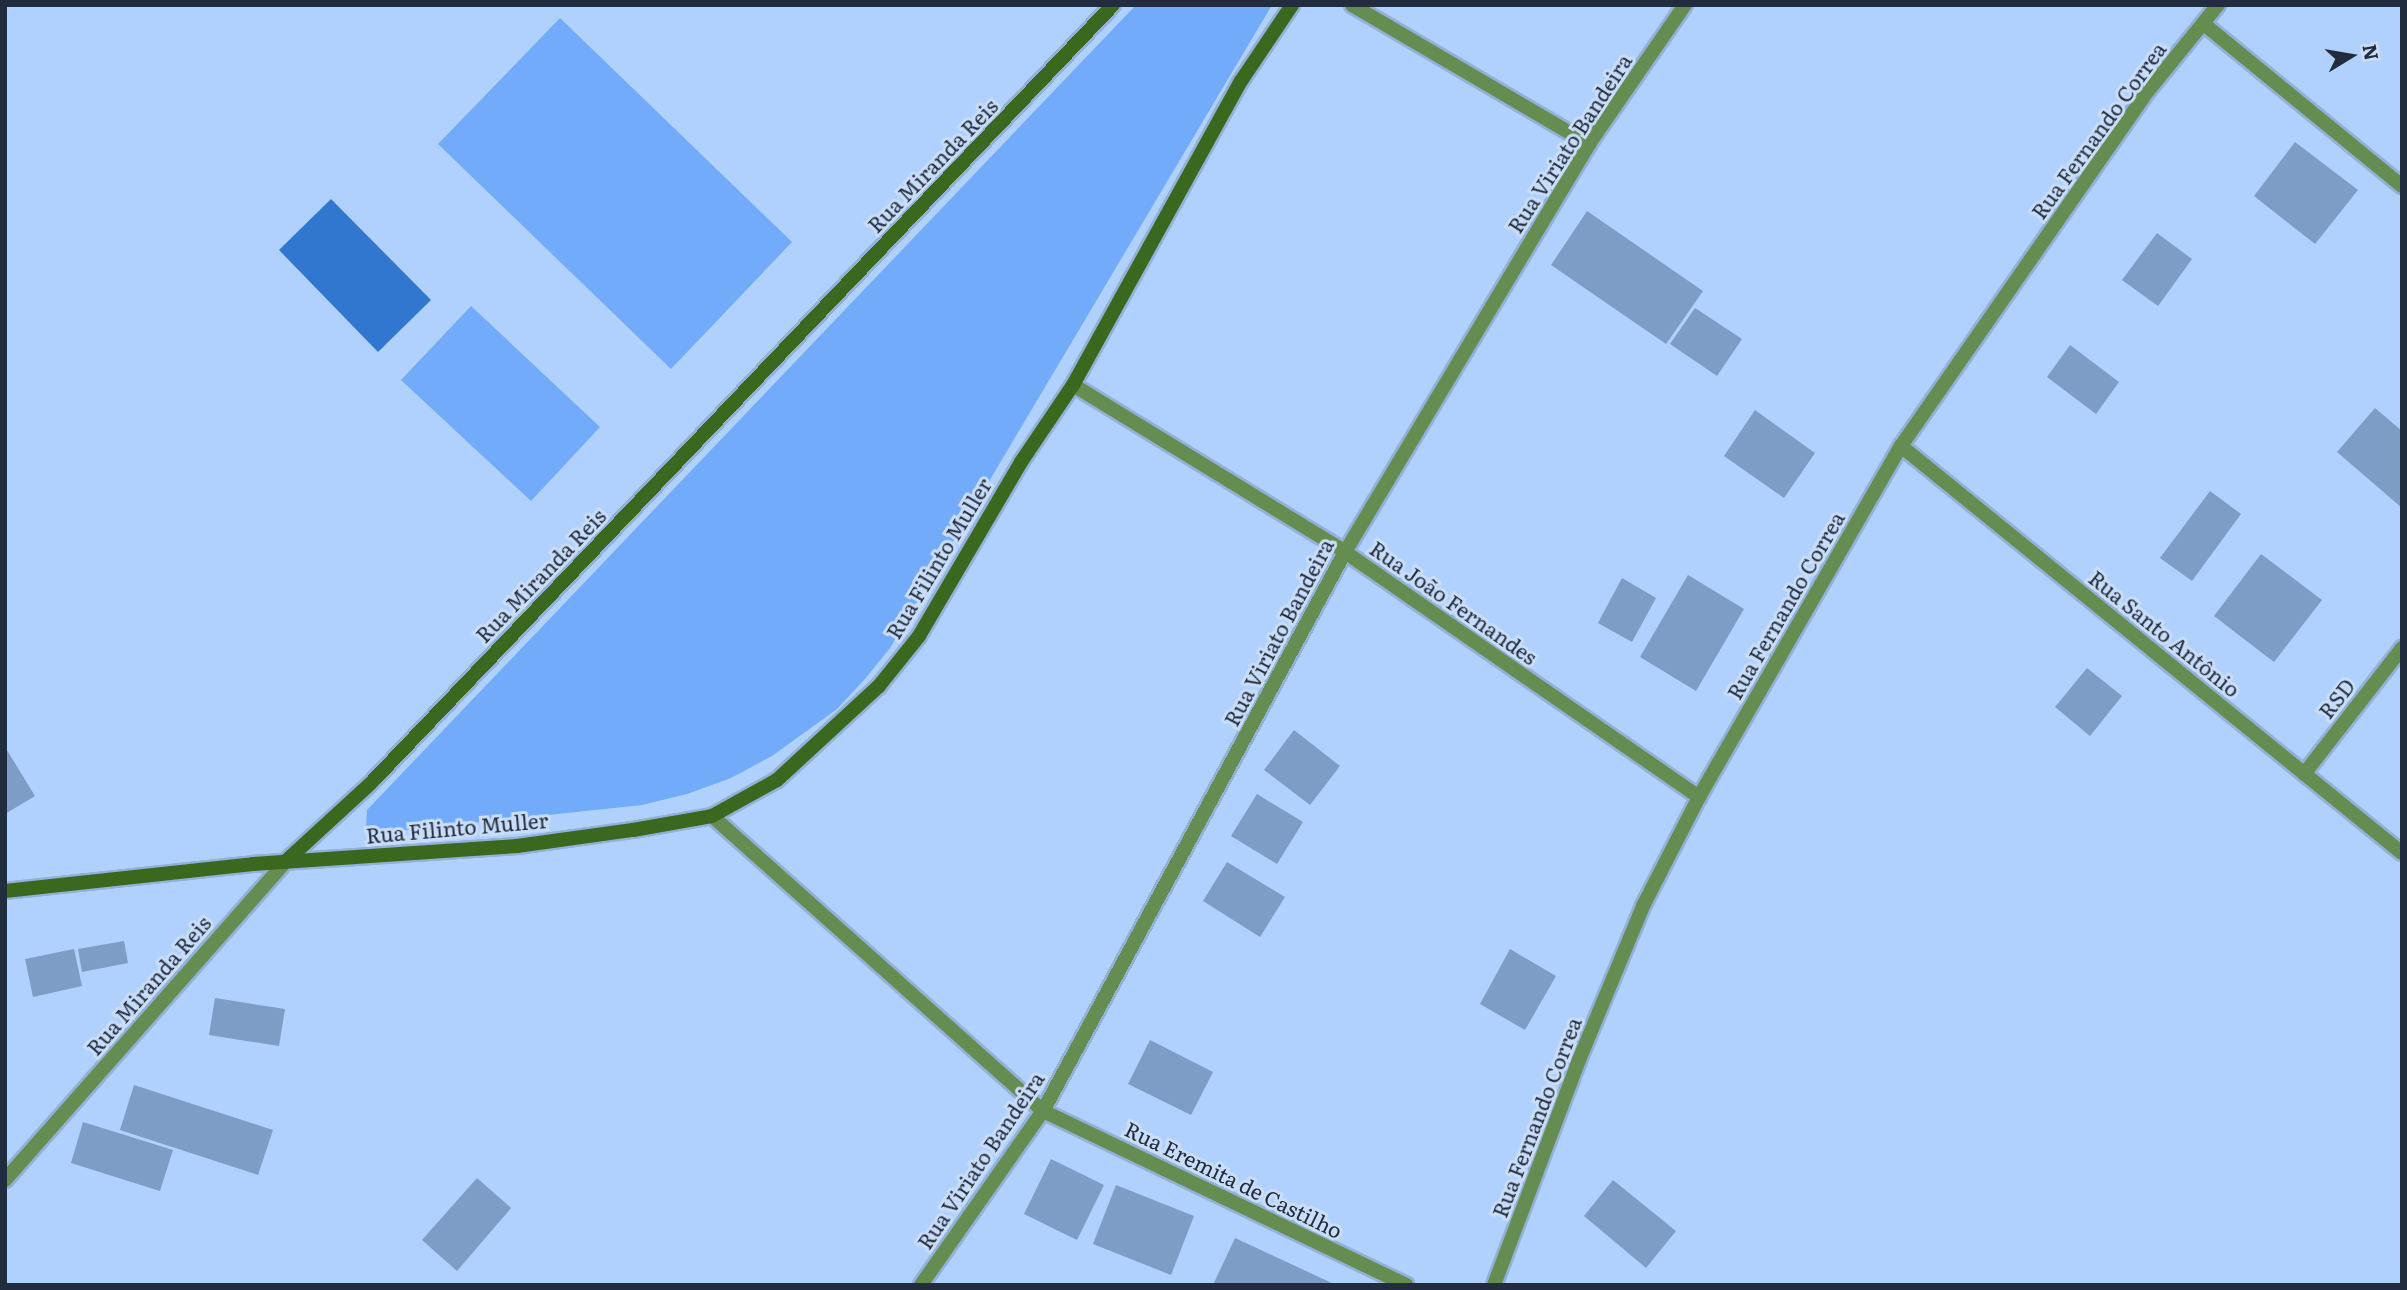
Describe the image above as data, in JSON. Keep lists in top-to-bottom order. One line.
{"streets":{"street":["Rua Fernando Correa","Rua Viriato Bandeira","Rua Miranda Reis","Rua Filinto Muller","Rua João Fernandes","Rua Santo Antônio","RSD","Rua Eremita de Castilho"]},"crossings":[["Rua Fernando Correa","Rua João Fernandes"],["Rua Fernando Correa","Rua Santo Antônio"],["Rua Viriato Bandeira","Rua João Fernandes"],["Rua Viriato Bandeira","Rua Eremita de Castilho"],["Rua Miranda Reis","Rua Filinto Muller"],["Rua Filinto Muller","Rua João Fernandes"],["Rua Filinto Muller","Rua Eremita de Castilho"],["Rua Santo Antônio","RSD"]],"north":"right"}
